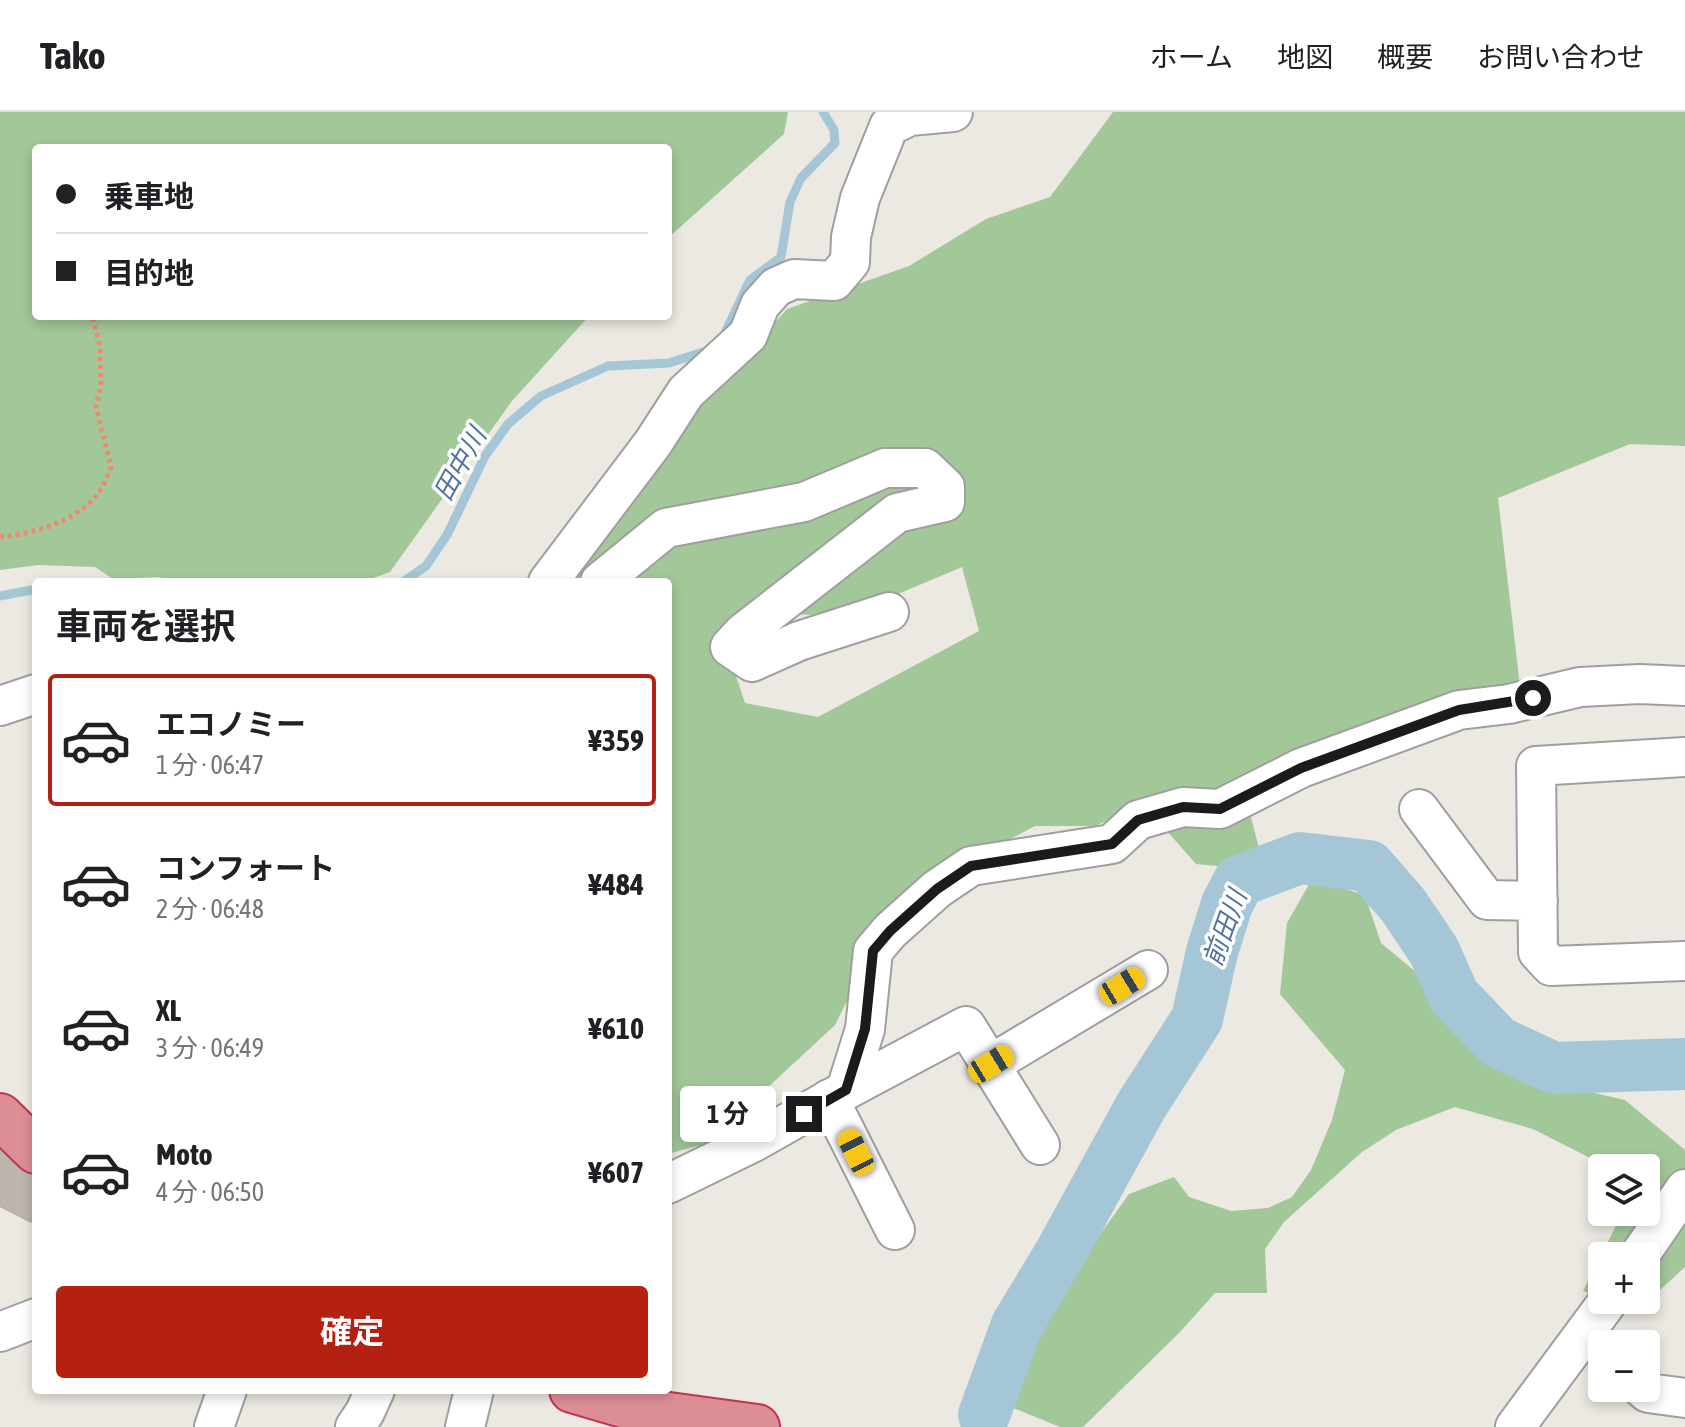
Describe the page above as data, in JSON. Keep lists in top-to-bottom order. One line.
{"water":["田中川","前田川"],"page":{"header":"Tako","nav":["ホーム","地図","概要","お問い合わせ"],"banner":["乗車地","目的地"],"heading":"車両を選択","list":[{"name":"エコノミー","note":"1 分 · 06:47","value":"¥359"},{"name":"コンフォート","note":"2 分 · 06:48","value":"¥484"},{"name":"XL","note":"3 分 · 06:49","value":"¥610"},{"name":"Moto","note":"4 分 · 06:50","value":"¥607"}],"bubble":"1 分","map_buttons":["+","−"],"buttons":"確定"}}
